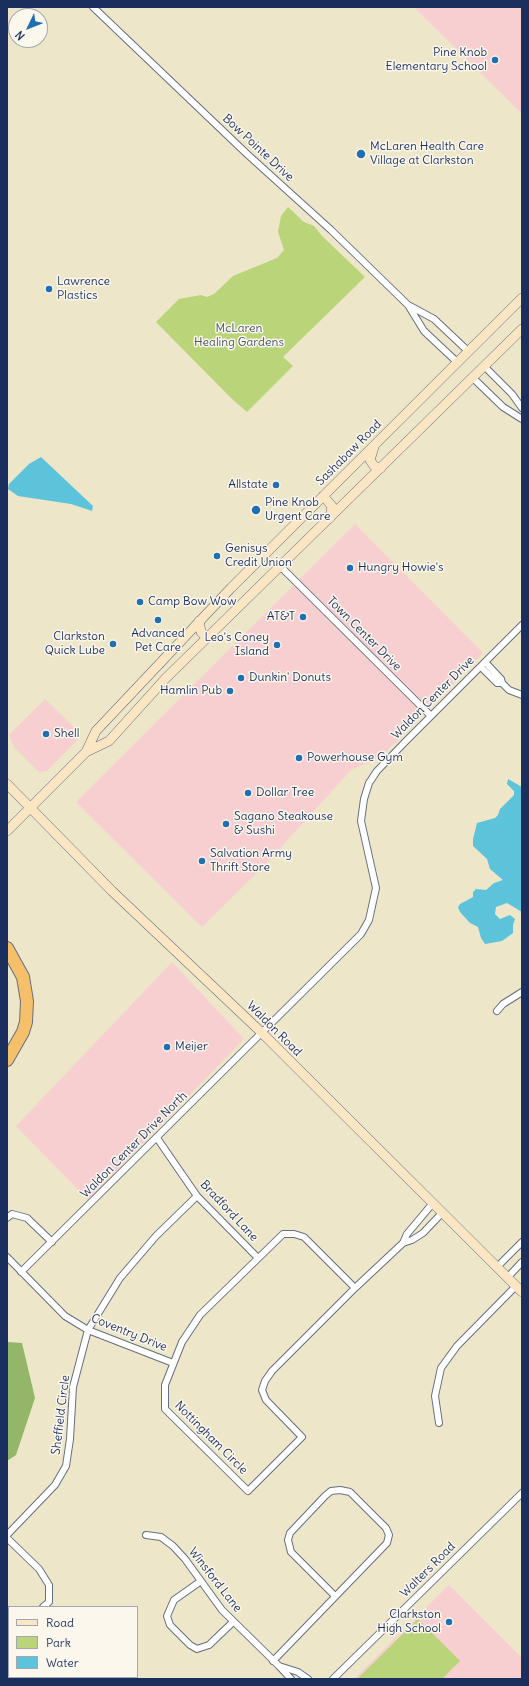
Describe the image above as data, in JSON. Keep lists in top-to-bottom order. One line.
{"streets":{"main road":["Sashabaw Road","Waldon Road"],"street":["Bow Pointe Drive","Town Center Drive","Waldon Center Drive","Waldon Center Drive North","Bradford Lane","Coventry Drive","Sheffield Circle","Nottingham Circle","Walters Road","Winsford Lane"]},"crossings":[["Bow Pointe Drive","Sashabaw Road"],["Sashabaw Road","Town Center Drive"],["Sashabaw Road","Waldon Road"],["Town Center Drive","Waldon Center Drive"],["Waldon Center Drive","Waldon Road"],["Waldon Center Drive","Waldon Center Drive North"],["Waldon Road","Waldon Center Drive North"],["Waldon Road","Nottingham Circle"],["Waldon Center Drive North","Bradford Lane"],["Waldon Center Drive North","Coventry Drive"],["Bradford Lane","Sheffield Circle"],["Bradford Lane","Nottingham Circle"],["Coventry Drive","Sheffield Circle"],["Coventry Drive","Nottingham Circle"]],"parks":["McLaren Healing Gardens"],"places":["Pine Knob Elementary School","McLaren Health Care Village at Clarkston","Lawrence Plastics","Allstate","Pine Knob Urgent Care","Genisys Credit Union","Hungry Howie's","Camp Bow Wow","AT&T","Advanced Pet Care","Clarkston Quick Lube","Leo's Coney Island","Dunkin' Donuts","Hamlin Pub","Shell","Powerhouse Gym","Dollar Tree","Sagano Steakouse & Sushi","Salvation Army Thrift Store","Meijer","Clarkston High School"],"legend":["Road","Park","Water"],"north":"bottom left"}
